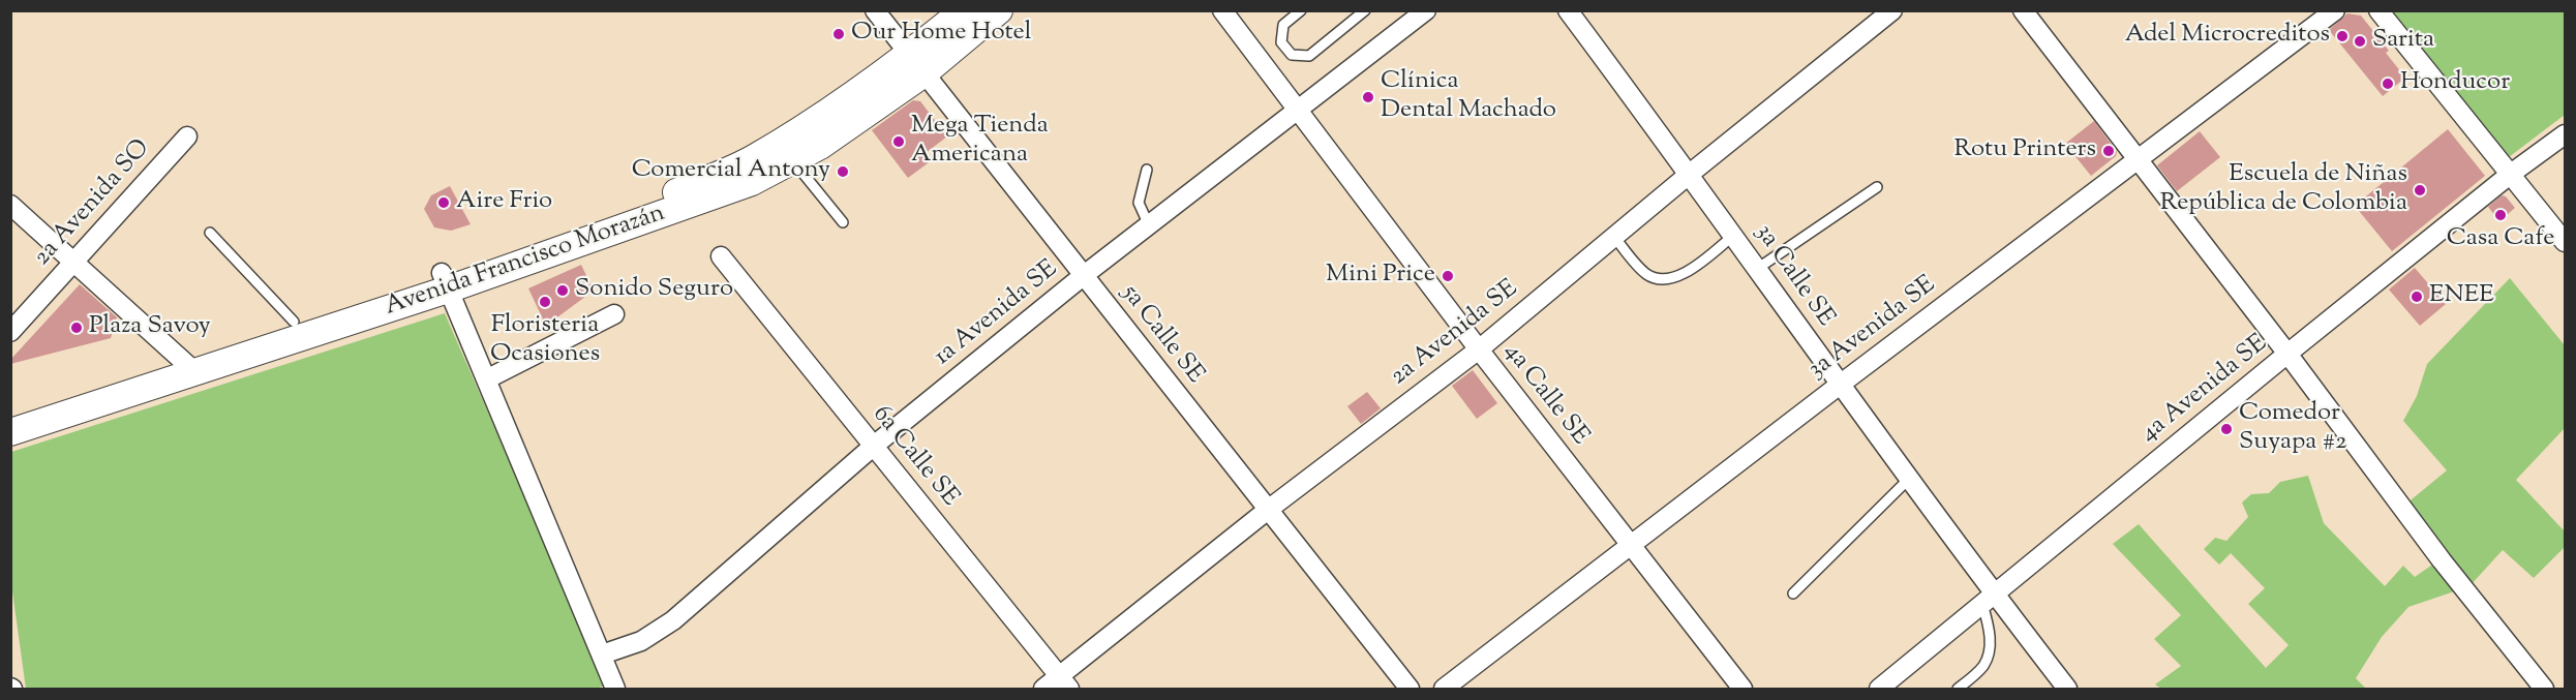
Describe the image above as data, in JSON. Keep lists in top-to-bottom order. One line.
{"streets":{"main road":["Avenida Francisco Morazán"],"street":["2a Avenida SO","3a Calle SE","1a Avenida SE","3a Avenida SE","2a Avenida SE","5a Calle SE","4a Avenida SE","4a Calle SE","6a Calle SE"]},"crossings":[["Avenida Francisco Morazán","5a Calle SE"],["3a Calle SE","3a Avenida SE"],["3a Calle SE","2a Avenida SE"],["3a Calle SE","4a Avenida SE"],["1a Avenida SE","5a Calle SE"],["1a Avenida SE","4a Calle SE"],["1a Avenida SE","6a Calle SE"],["3a Avenida SE","4a Calle SE"],["2a Avenida SE","5a Calle SE"],["2a Avenida SE","4a Calle SE"],["2a Avenida SE","6a Calle SE"]],"places":["Our Home Hotel","Adel Microcreditos","Sarita","Honducor","Clínica Dental Machado","Mega Tienda Americana","Rotu Printers","Comercial Antony","Escuela de Niñas República de Colombia","Aire Frio","Casa Cafe","Mini Price","Sonido Seguro","ENEE","Floristeria Ocasiones","Plaza Savoy","Comedor Suyapa #2"]}
